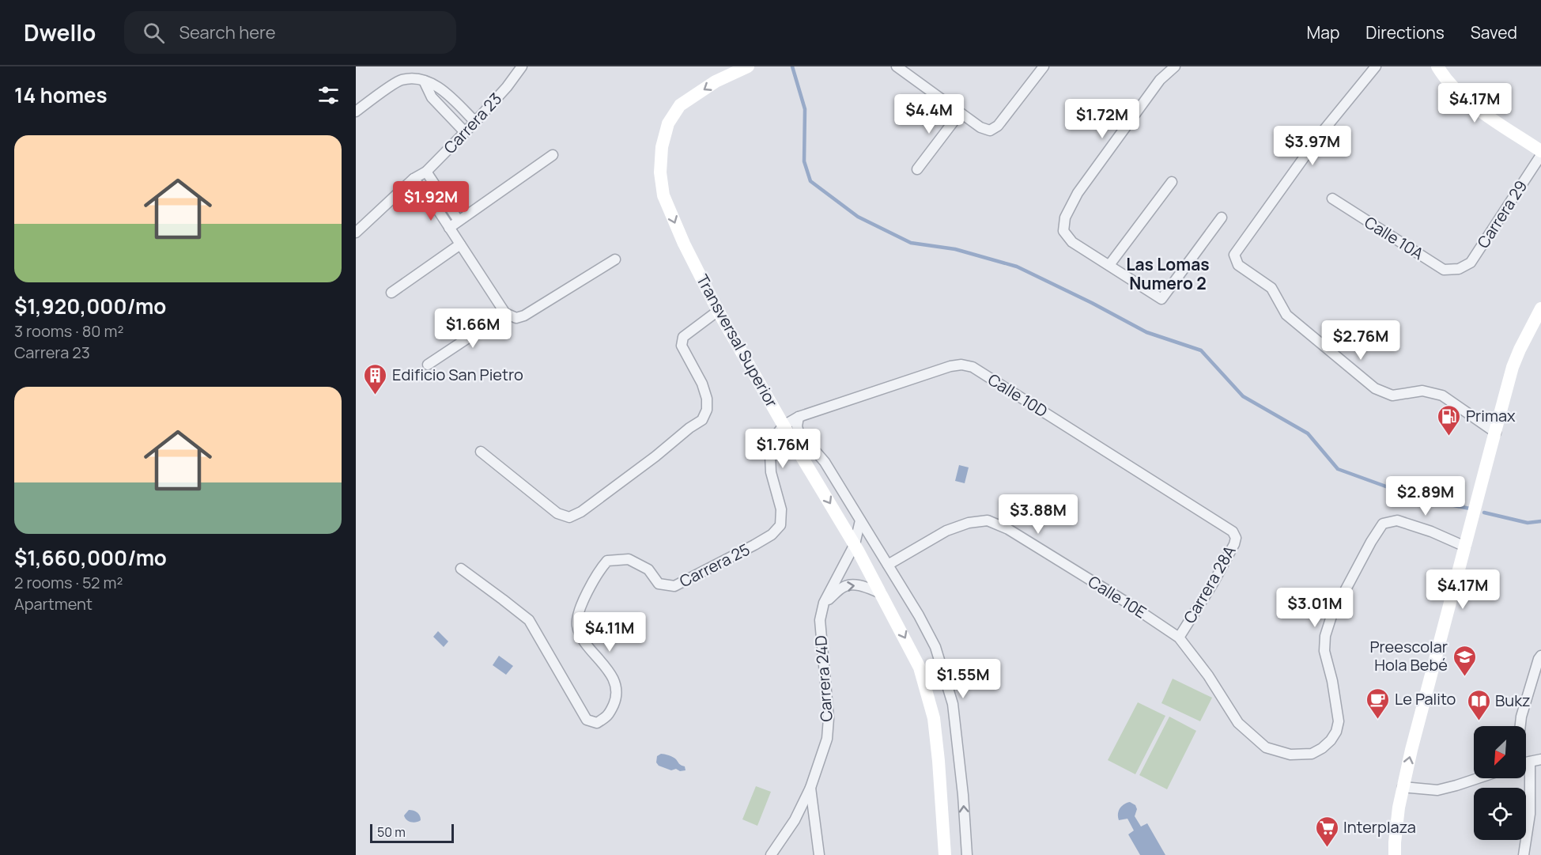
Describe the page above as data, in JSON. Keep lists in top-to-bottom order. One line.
{"streets":{"main road":["Transversal Superior"],"street":["Carrera 23","Carrera 29","Calle 10A","Calle 10D","Carrera 25","Carrera 28A","Calle 10E","Carrera 24D"]},"crossings":[["Carrera 29","Calle 10A"],["Transversal Superior","Calle 10D"],["Transversal Superior","Carrera 25"],["Transversal Superior","Carrera 24D"],["Calle 10D","Carrera 25"],["Calle 10D","Carrera 28A"],["Carrera 28A","Calle 10E"]],"one_way":["Transversal Superior"],"districts":["Las Lomas Numero 2"],"places":{"building":["Edificio San Pietro"],"fuel station":["Primax"],"school or university":["Preescolar Hola Bebé"],"cafe":["Le Palito"],"library":["Bukz"],"supermarket":["Interplaza"]},"scale_bar":"50 m","north":"bottom left","page":{"header":"Dwello","search":"Search here","nav":["Map","Directions","Saved"],"heading":"14 homes","price":["$4.17M","$4.4M","$1.72M","$3.97M","$1.92M","$1.66M","$2.76M","$1.76M","$2.89M","$3.88M","$4.17M","$3.01M","$4.11M","$1.55M"],"list":[{"name":"$1,920,000/mo","note":"3 rooms · 80 m² · Carrera 23"},{"name":"$1,660,000/mo","note":"2 rooms · 52 m² · Apartment"}],"scale":"50 m"}}
